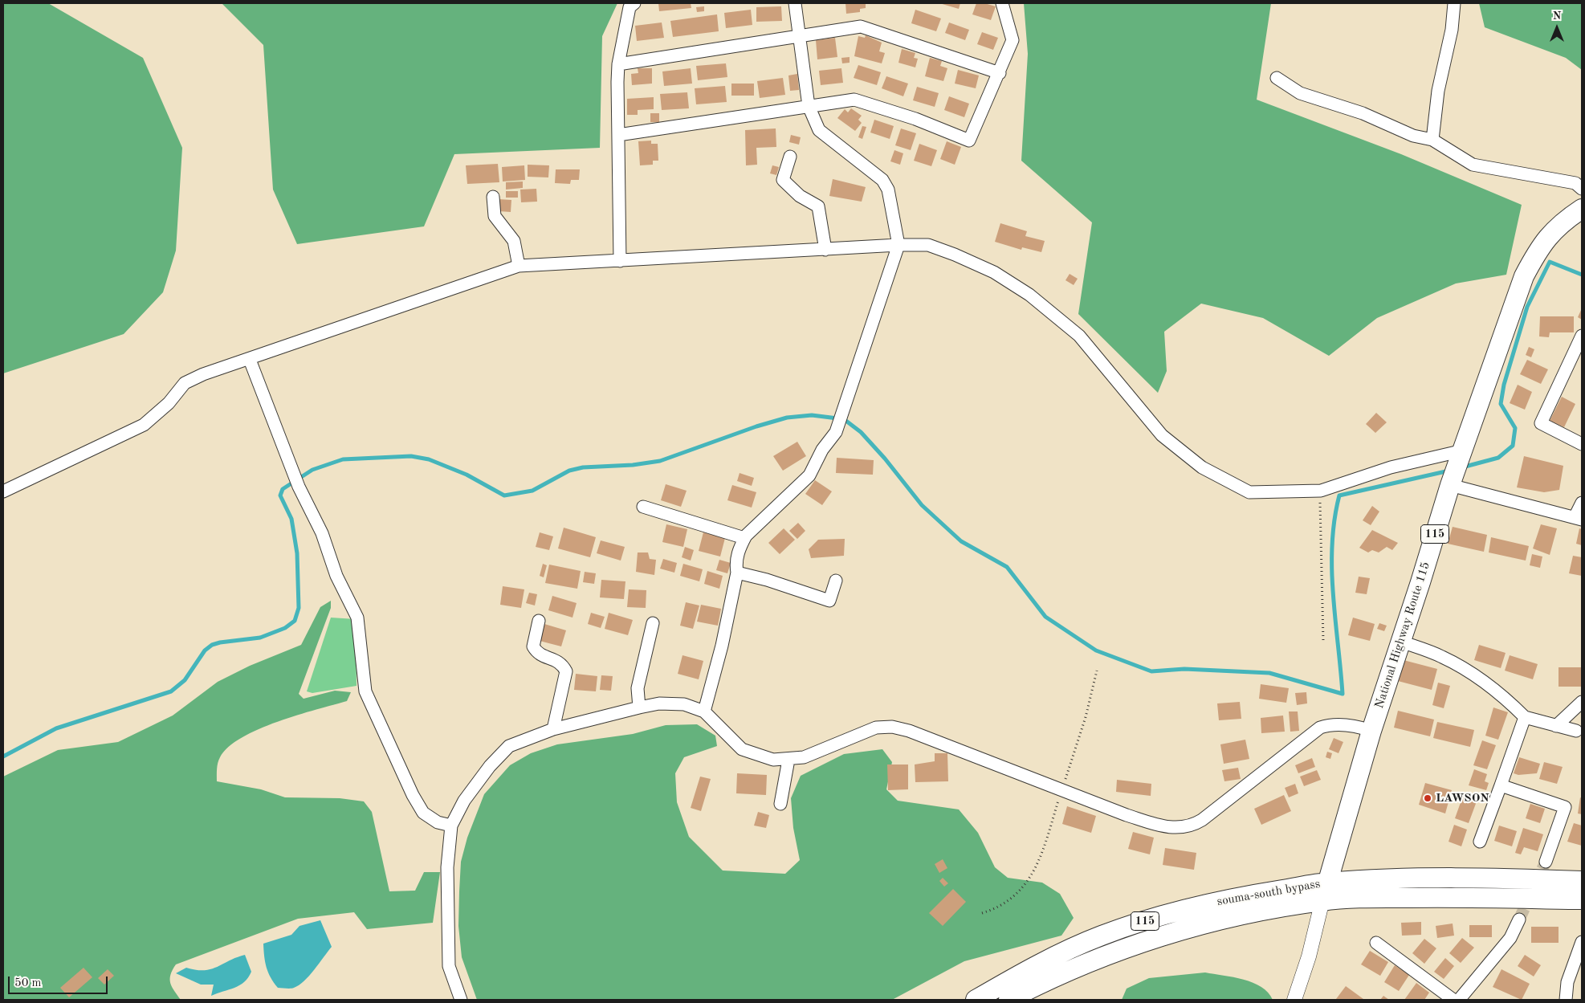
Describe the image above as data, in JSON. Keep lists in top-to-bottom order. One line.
{"streets":{"highway":["115","National Highway Route 115","souma-south bypass"]},"crossings":[["National Highway Route 115","souma-south bypass"]],"places":["LAWSON"],"scale_bar":"50 m","north":"top"}
